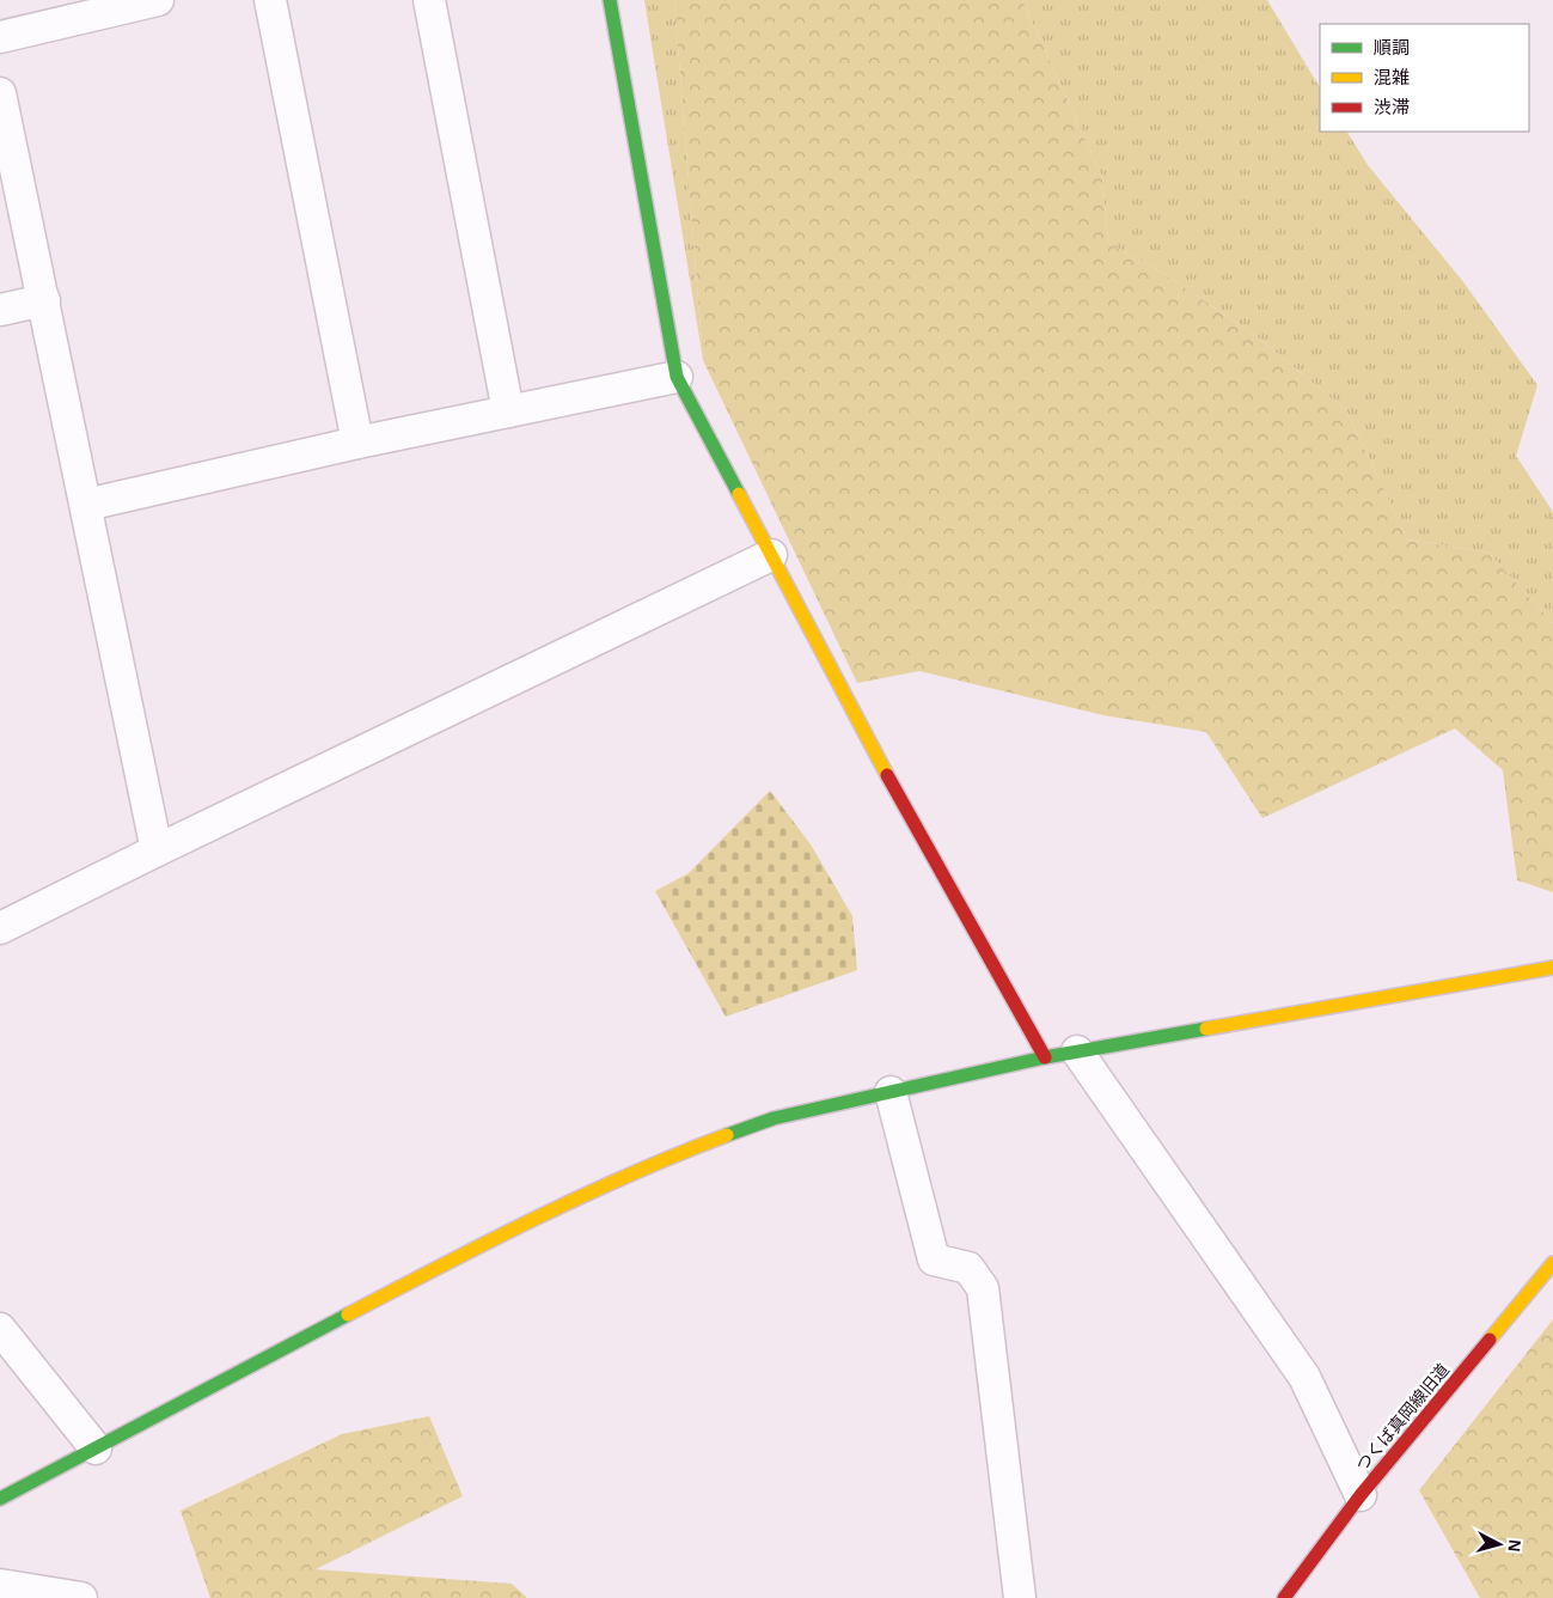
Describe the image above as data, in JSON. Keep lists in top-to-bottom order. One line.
{"streets":{"street":["つくば真岡線旧道"]},"legend":["順調","混雑","渋滞"],"north":"right"}
